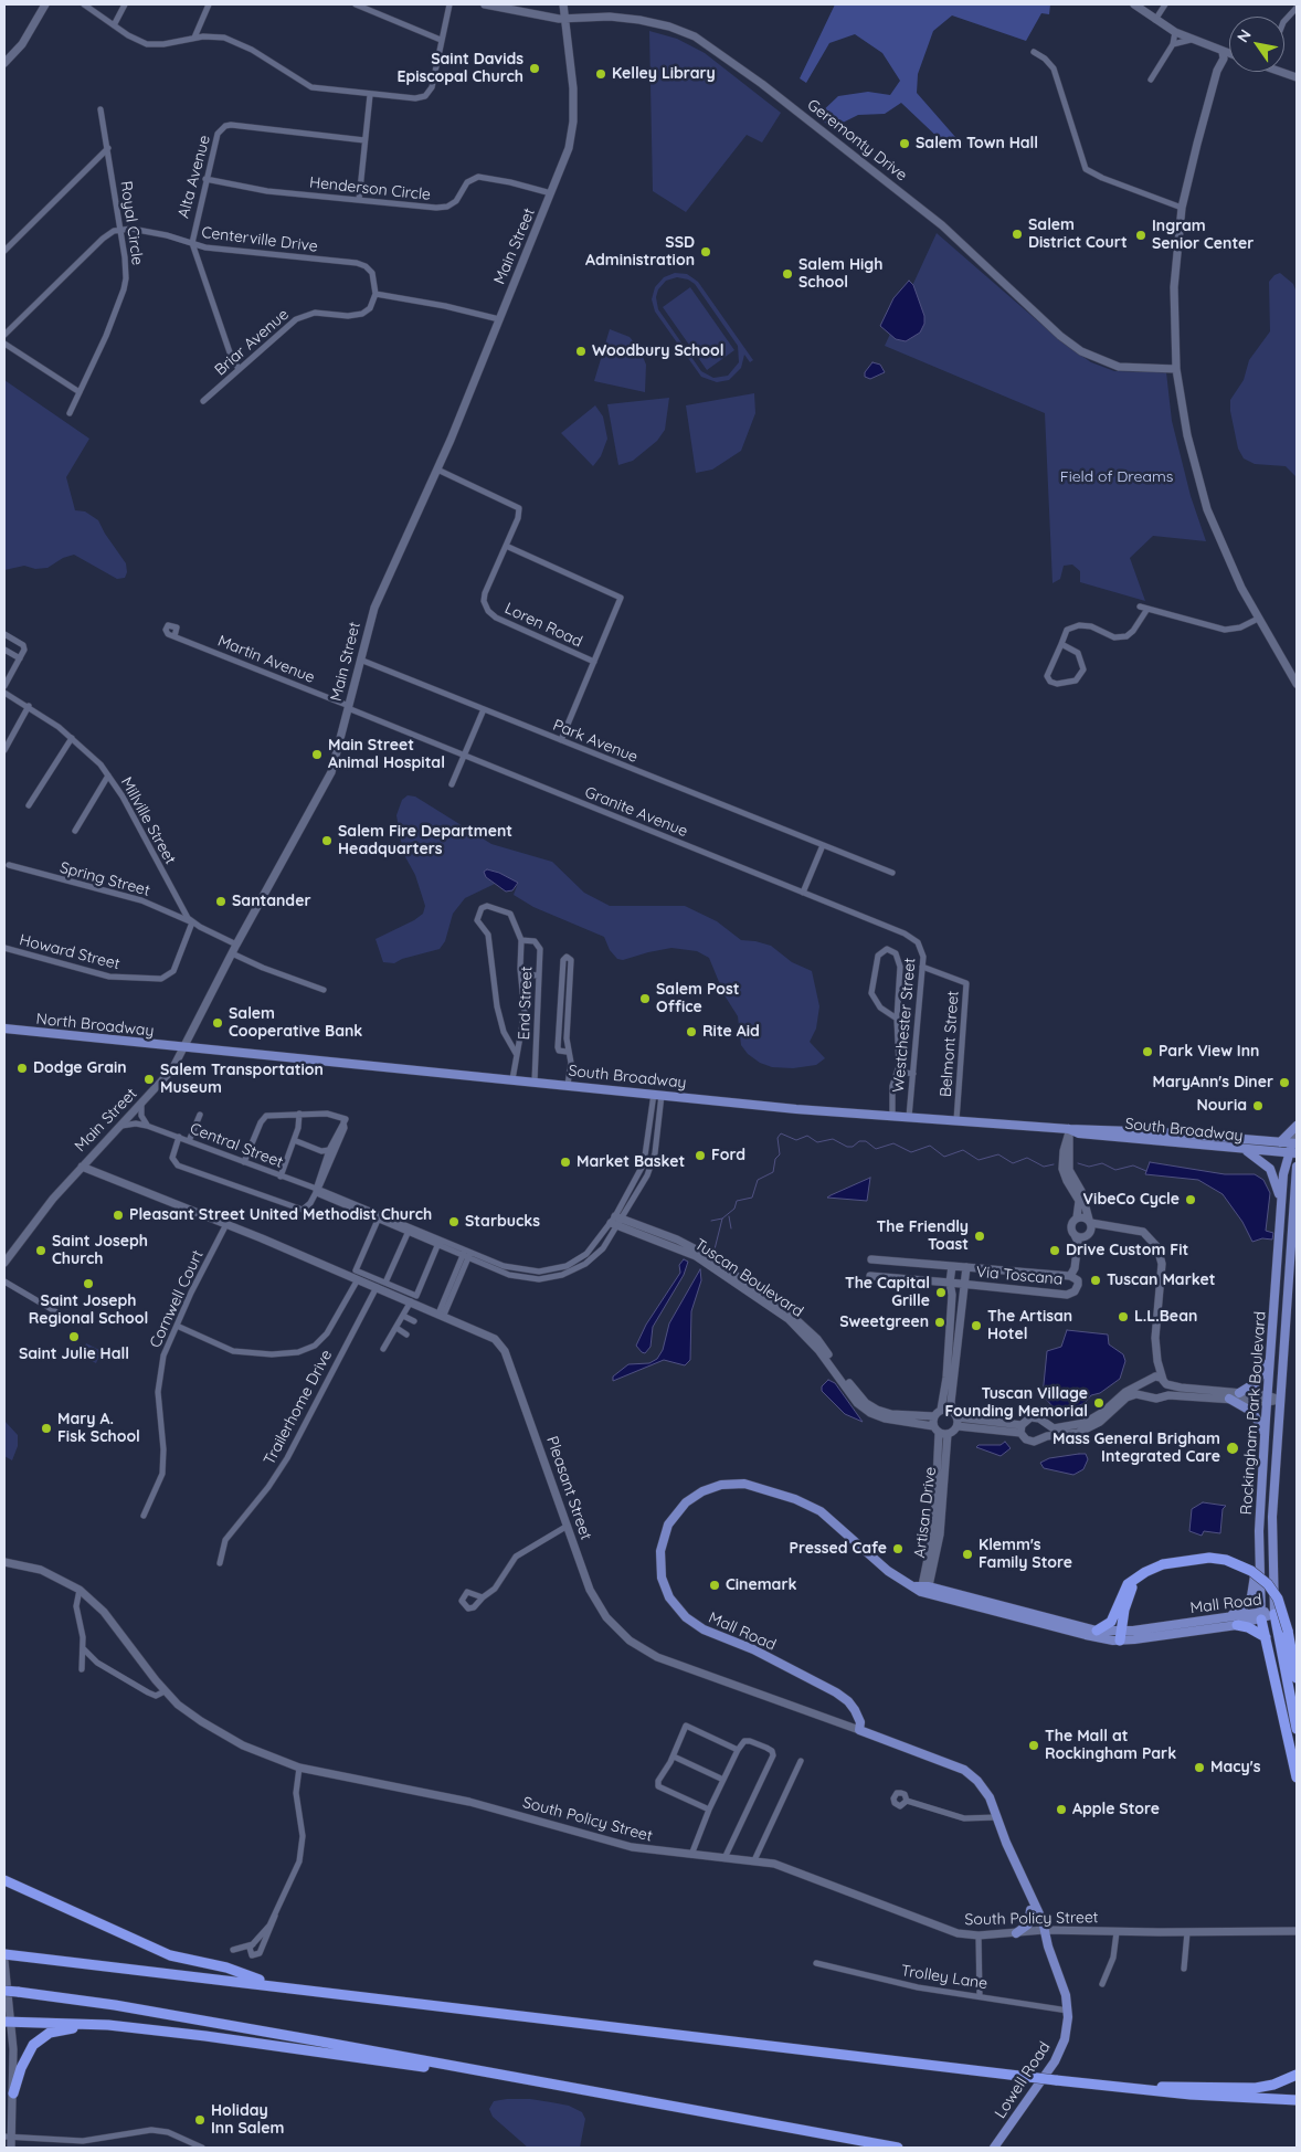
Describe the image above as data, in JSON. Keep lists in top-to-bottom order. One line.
{"streets":{"main road":["Geremonty Drive","Main Street","North Broadway","South Broadway","Via Toscana","Tuscan Boulevard","Rockingham Park Boulevard","Pleasant Street","Artisan Drive","Mall Road","South Policy Street","Lowell Road"],"street":["Alta Avenue","Henderson Circle","Royal Circle","Centerville Drive","Briar Avenue","Loren Road","Martin Avenue","Park Avenue","Granite Avenue","Millville Street","Spring Street","Howard Street","End Street","Westchester Street","Belmont Street","Central Street","Cornwell Court","Trailerhome Drive","Trolley Lane"]},"crossings":[["Geremonty Drive","Main Street"],["Alta Avenue","Henderson Circle"],["Alta Avenue","Centerville Drive"],["Alta Avenue","Briar Avenue"],["Henderson Circle","Main Street"],["Royal Circle","Centerville Drive"],["Centerville Drive","Briar Avenue"],["Main Street","Martin Avenue"],["Main Street","Park Avenue"],["Main Street","Granite Avenue"],["Main Street","North Broadway"],["Main Street","South Broadway"],["Main Street","Central Street"],["Main Street","Pleasant Street"],["Martin Avenue","Granite Avenue"],["Granite Avenue","Westchester Street"],["Millville Street","Spring Street"],["Millville Street","Howard Street"],["Spring Street","Howard Street"],["End Street","South Broadway"],["North Broadway","South Broadway"],["Westchester Street","Belmont Street"],["Westchester Street","South Broadway"],["Belmont Street","South Broadway"],["South Broadway","Central Street"],["South Broadway","Rockingham Park Boulevard"],["Central Street","Tuscan Boulevard"],["Tuscan Boulevard","Artisan Drive"],["Cornwell Court","Pleasant Street"],["Trailerhome Drive","Pleasant Street"],["Rockingham Park Boulevard","Mall Road"],["Pleasant Street","Mall Road"],["Pleasant Street","South Policy Street"],["Pleasant Street","Lowell Road"],["Artisan Drive","Mall Road"],["South Policy Street","Lowell Road"],["Trolley Lane","Lowell Road"]],"parks":["Field of Dreams"],"places":["Saint Davids Episcopal Church","Kelley Library","Salem Town Hall","Salem District Court","Ingram Senior Center","SSD Administration","Salem High School","Woodbury School","Main Street Animal Hospital","Salem Fire Department Headquarters","Santander","Salem Post Office","Salem Cooperative Bank","Rite Aid","Park View Inn","Dodge Grain","Salem Transportation Museum","MaryAnn's Diner","Nouria","Ford","Market Basket","VibeCo Cycle","Pleasant Street United Methodist Church","Starbucks","The Friendly Toast","Saint Joseph Church","Drive Custom Fit","Tuscan Market","Saint Joseph Regional School","The Capital Grille","L.L.Bean","Sweetgreen","The Artisan Hotel","Saint Julie Hall","Tuscan Village Founding Memorial","Mary A. Fisk School","Mass General Brigham Integrated Care","Pressed Cafe","Klemm's Family Store","Cinemark","The Mall at Rockingham Park","Macy's","Apple Store","Holiday Inn Salem"],"north":"top left"}
